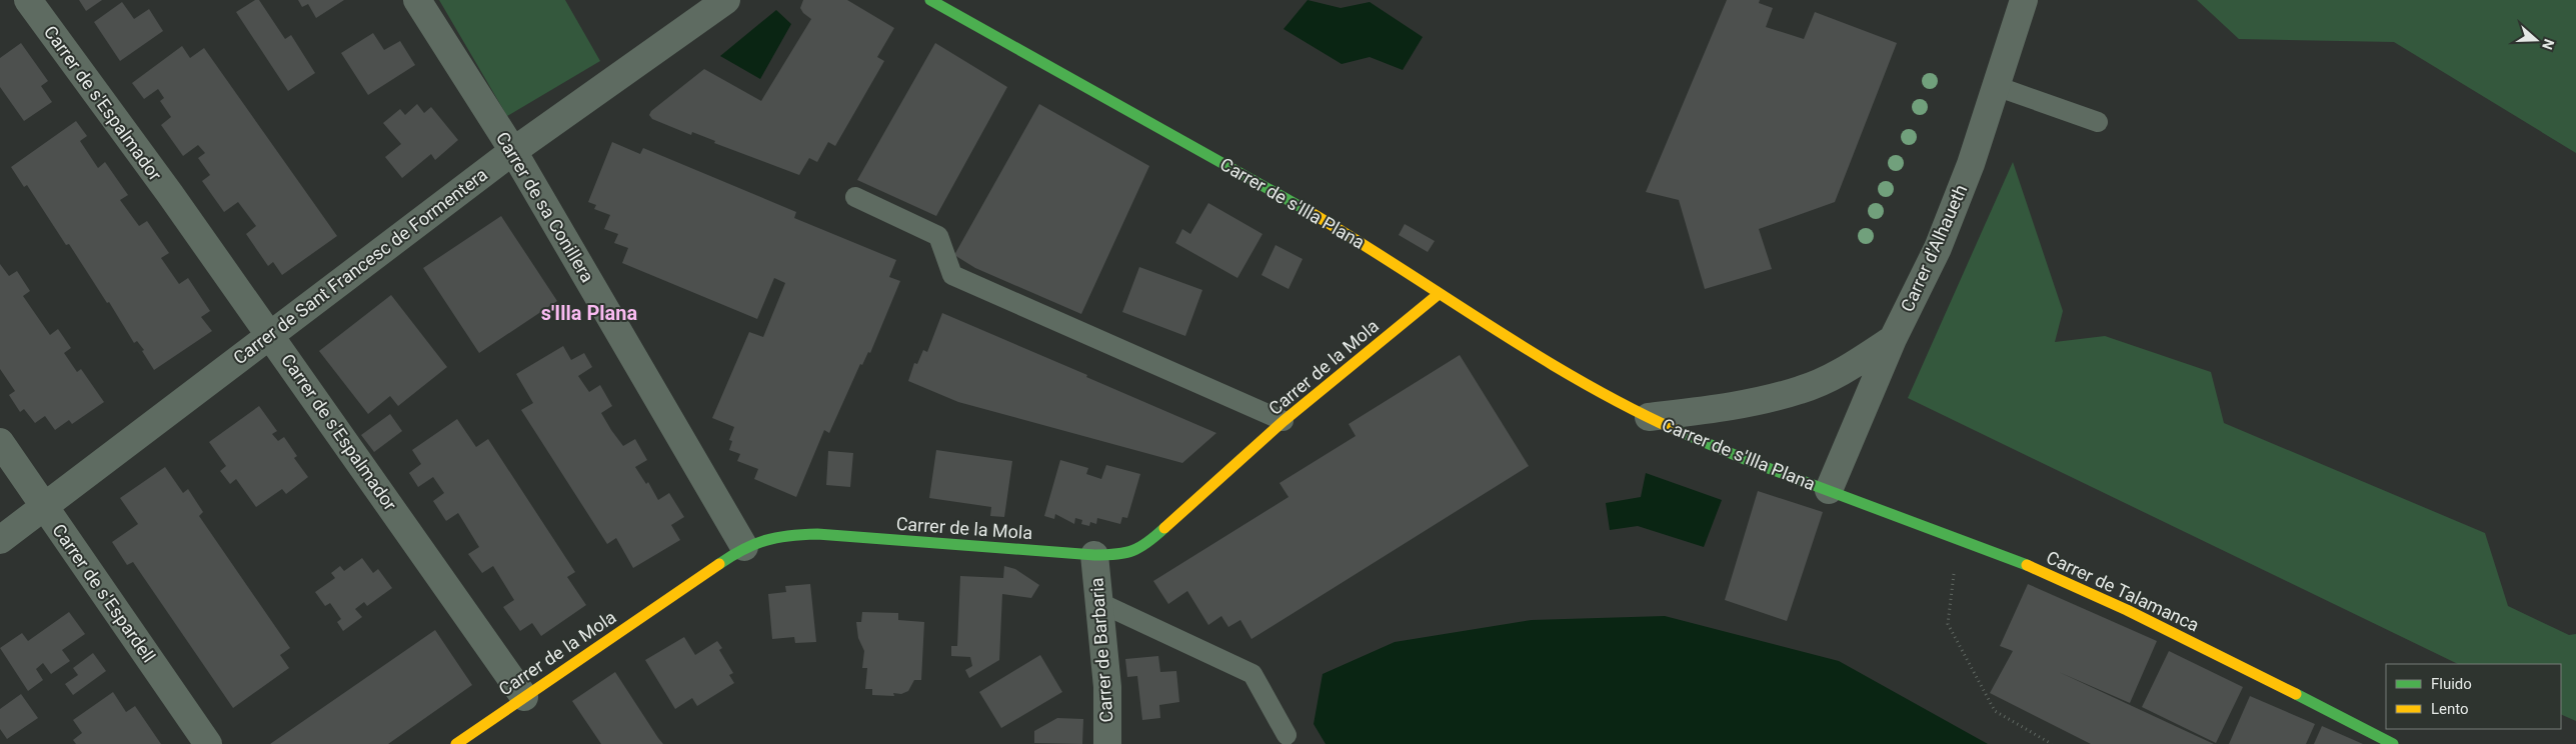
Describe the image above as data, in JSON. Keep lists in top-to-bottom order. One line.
{"streets":{"street":["Carrer de s'Espalmador","Carrer de s'Illa Plana","Carrer de sa Conillera","Carrer d'Alhaueth","Carrer de Sant Francesc de Formentera","Carrer de la Mola","Carrer de Talamanca","Carrer de s'Espardell","Carrer de Barbaria"]},"crossings":[["Carrer de s'Espalmador","Carrer de Sant Francesc de Formentera"],["Carrer de s'Espalmador","Carrer de la Mola"],["Carrer de s'Illa Plana","Carrer d'Alhaueth"],["Carrer de s'Illa Plana","Carrer de la Mola"],["Carrer de s'Illa Plana","Carrer de Talamanca"],["Carrer de sa Conillera","Carrer de Sant Francesc de Formentera"],["Carrer de sa Conillera","Carrer de la Mola"],["Carrer d'Alhaueth","Carrer de Talamanca"],["Carrer de Sant Francesc de Formentera","Carrer de s'Espardell"],["Carrer de la Mola","Carrer de Barbaria"]],"districts":["s'Illa Plana"],"legend":["Fluido","Lento"],"north":"right"}
